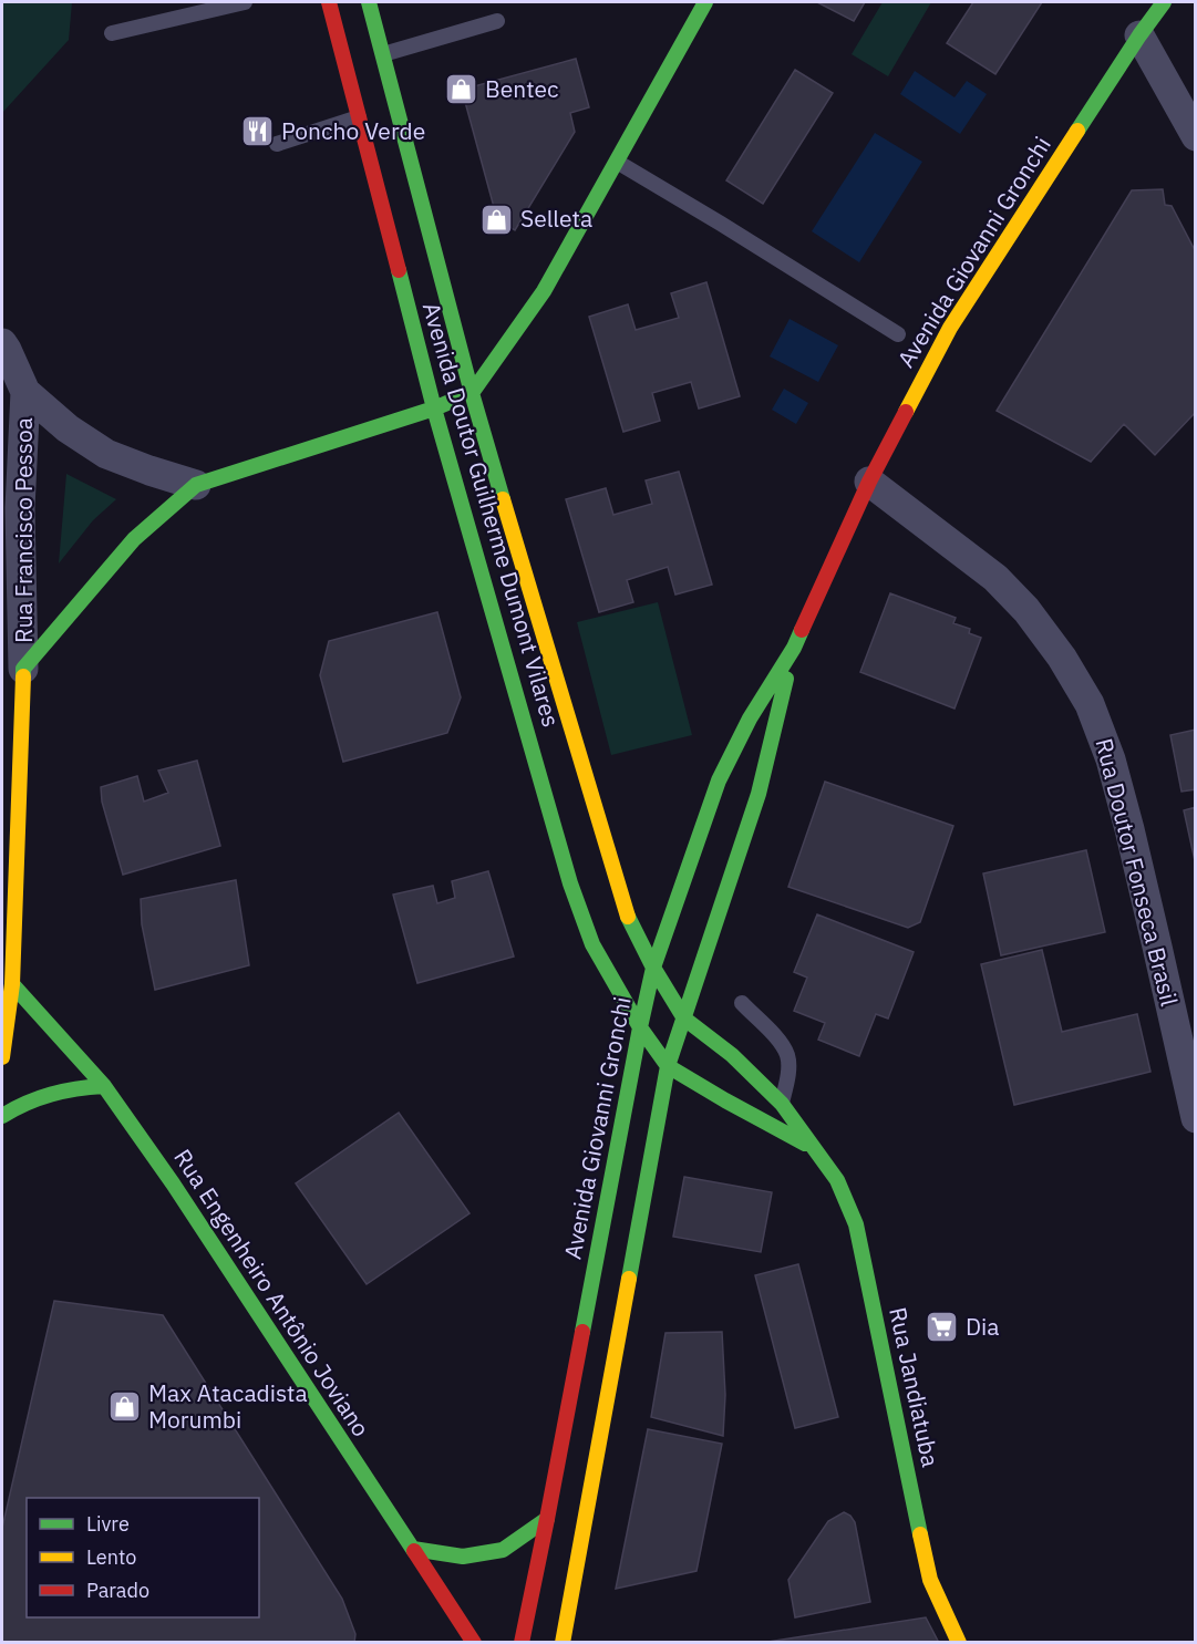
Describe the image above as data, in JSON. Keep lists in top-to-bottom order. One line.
{"streets":{"main road":["Avenida Giovanni Gronchi","Avenida Doutor Guilherme Dumont Vilares","Rua Engenheiro Antônio Joviano","Rua Jandiatuba"],"street":["Rua Francisco Pessoa","Rua Doutor Fonseca Brasil"]},"crossings":[["Avenida Giovanni Gronchi","Avenida Doutor Guilherme Dumont Vilares"],["Avenida Giovanni Gronchi","Rua Doutor Fonseca Brasil"],["Avenida Giovanni Gronchi","Rua Jandiatuba"],["Avenida Doutor Guilherme Dumont Vilares","Rua Jandiatuba"]],"places":{"shop":["Bentec","Selleta","Max Atacadista Morumbi"],"restaurant":["Poncho Verde"],"supermarket":["Dia"]},"legend":["Livre","Lento","Parado"]}
